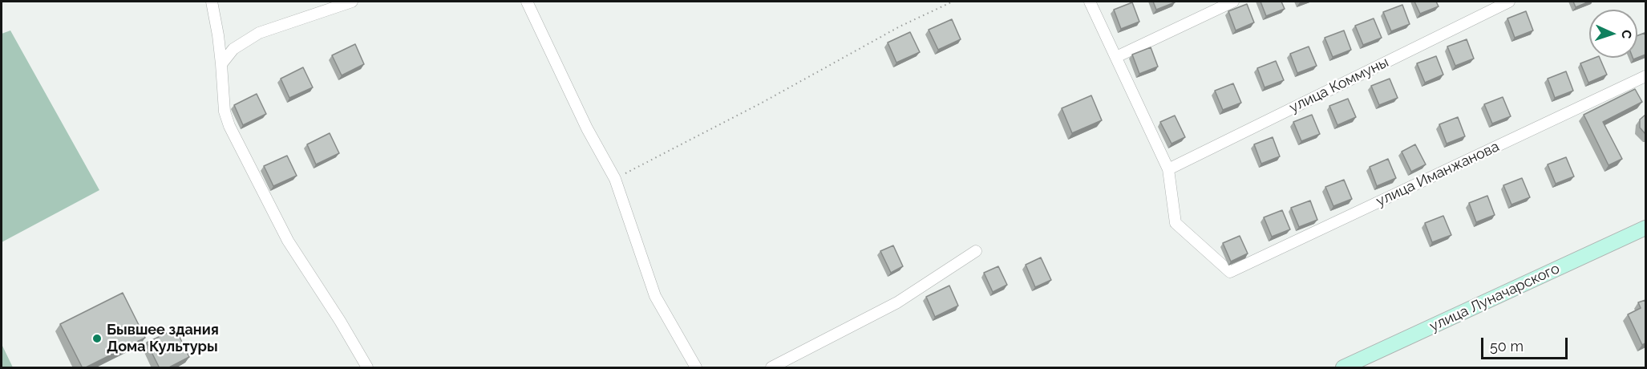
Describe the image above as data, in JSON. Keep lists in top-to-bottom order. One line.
{"streets":{"main road":["улица Луначарского"],"street":["улица Коммуны","улица Иманжанова"]},"crossings":[["улица Коммуны","улица Иманжанова"]],"places":["Бывшее здания Дома Культуры"],"scale_bar":"50 m","north":"right"}
